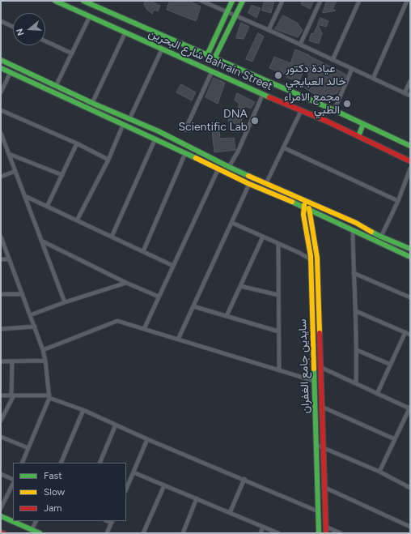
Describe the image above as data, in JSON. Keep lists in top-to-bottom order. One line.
{"streets":{"street":["شارع البحرين Bahrain Street","سايدين جامع الغفران"]},"places":["عيادة دكتور خالد العبايجي","مجمع الامراء الطبي","DNA Scientific Lab"],"legend":["Fast","Slow","Jam"],"north":"left"}
